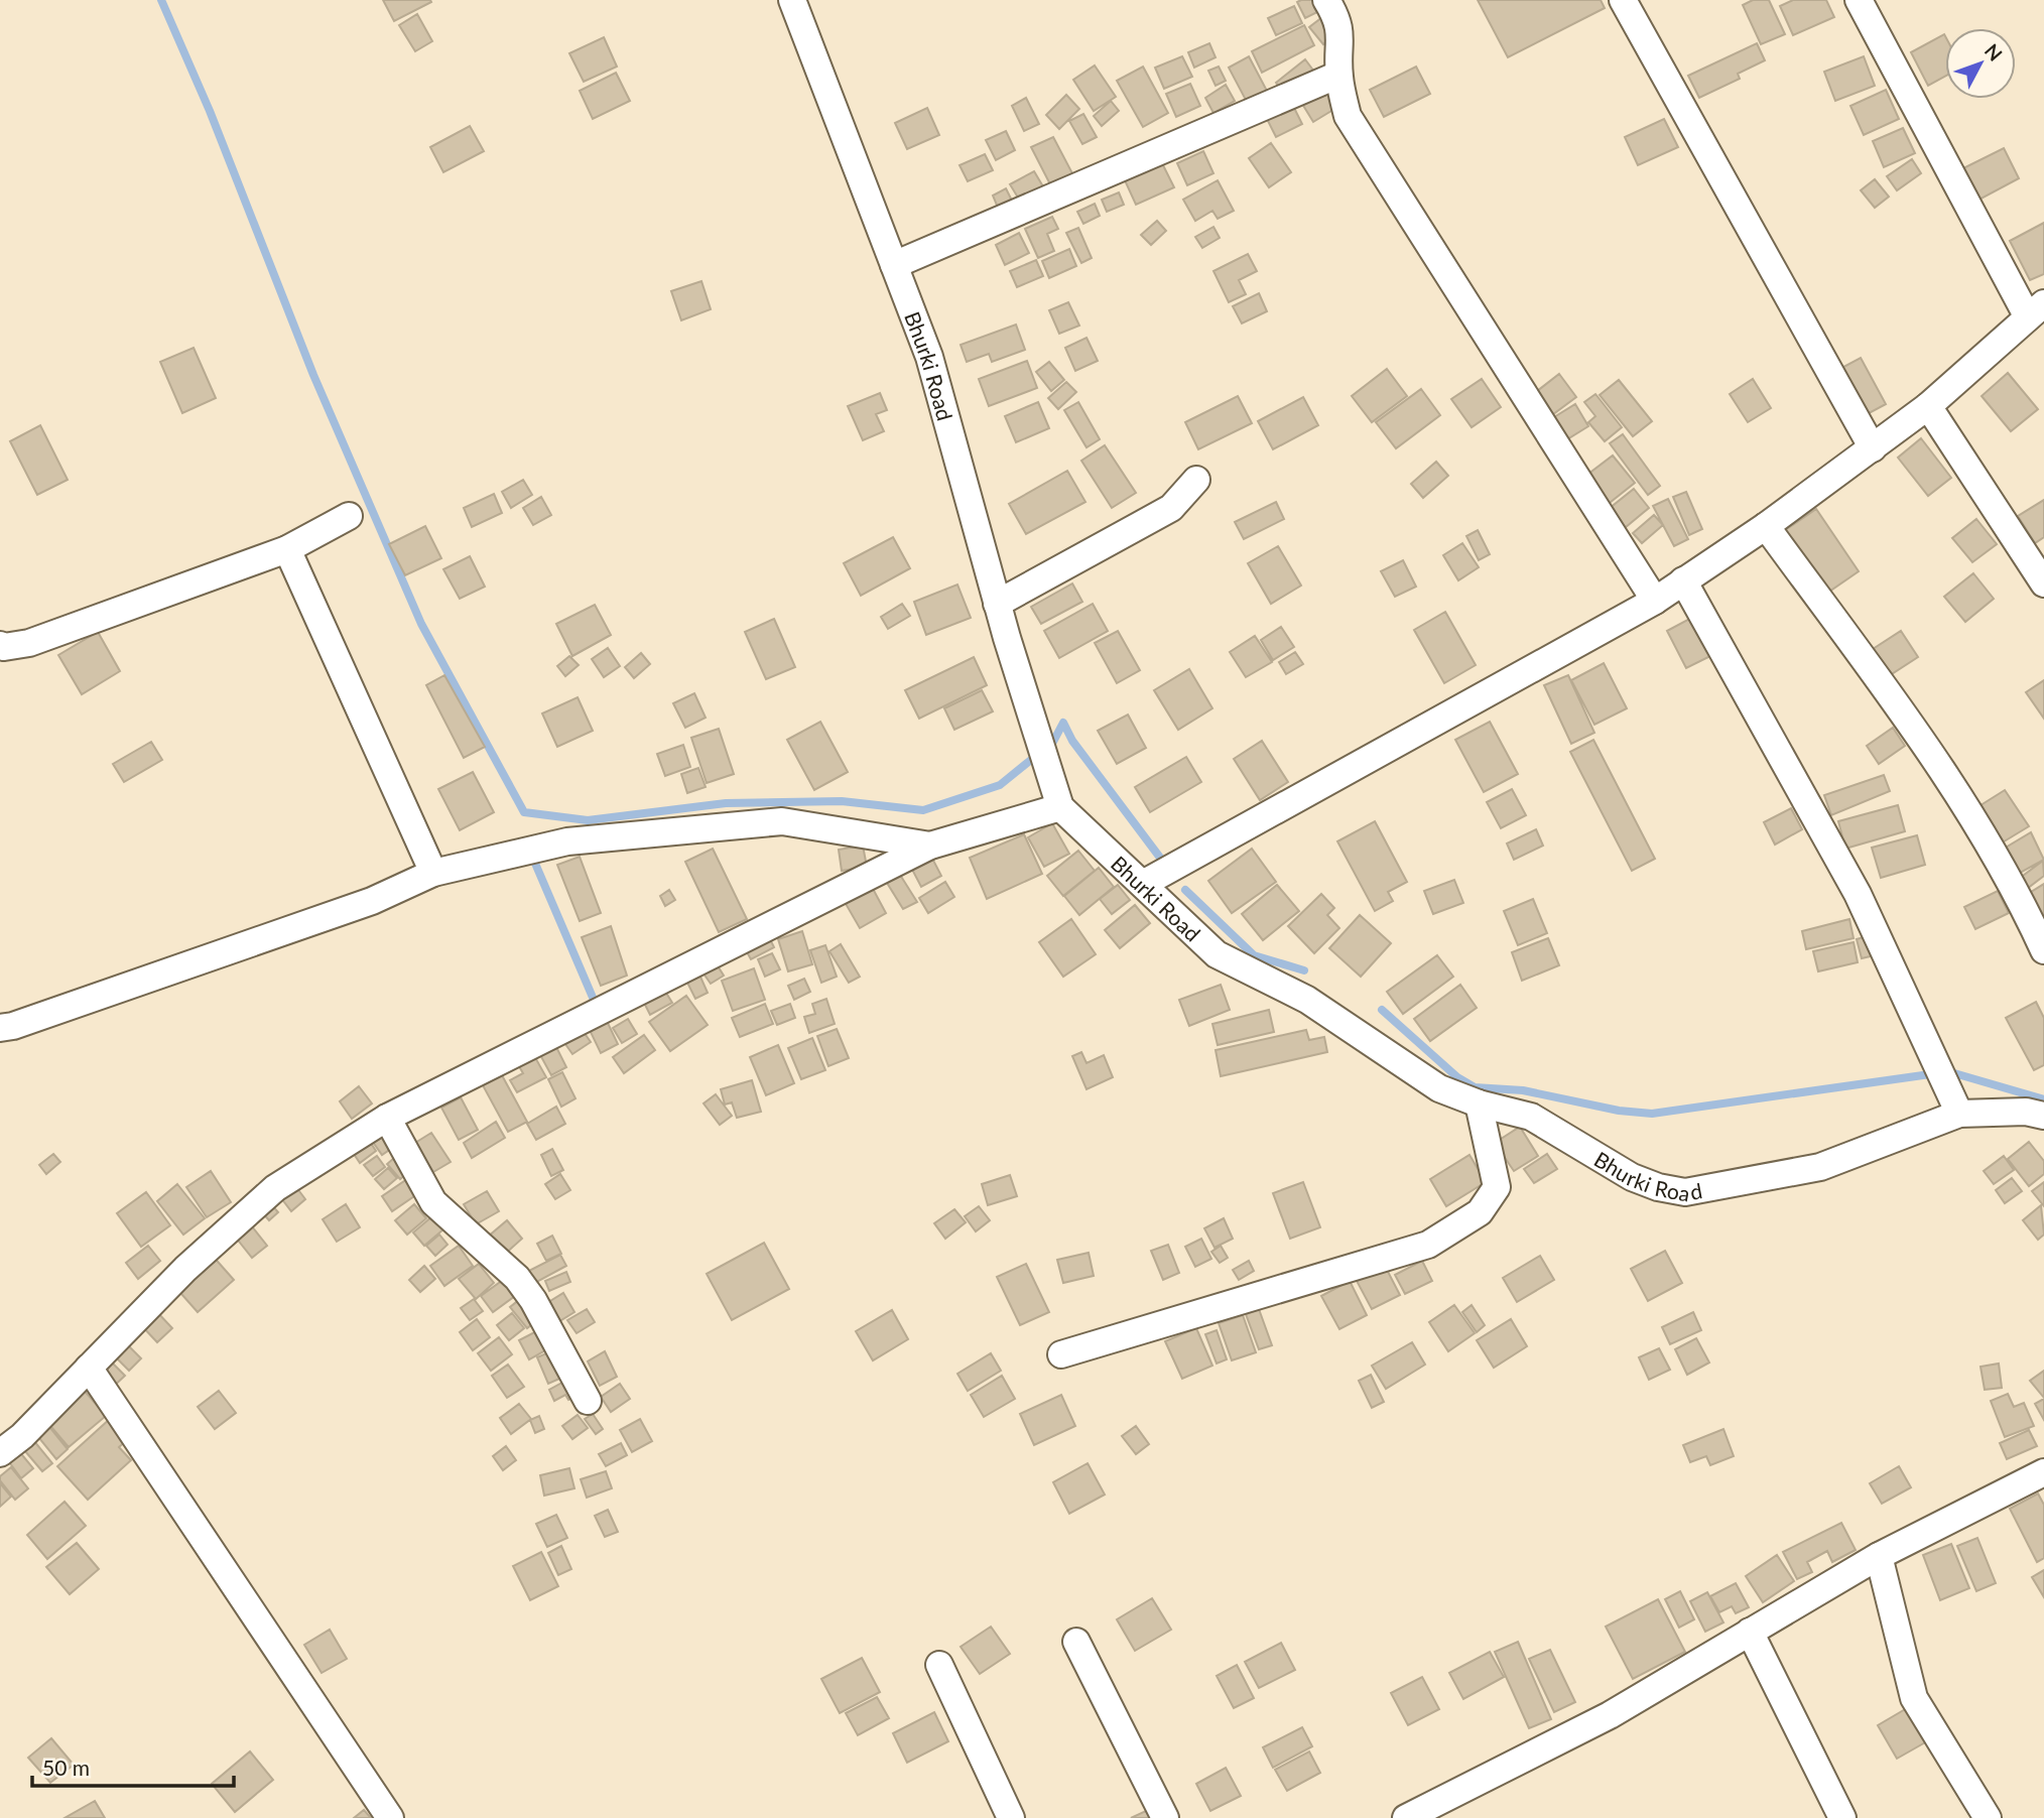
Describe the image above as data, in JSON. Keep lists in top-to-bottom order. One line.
{"streets":{"street":["Bhurki Road"]},"scale_bar":"50 m","north":"top right"}
